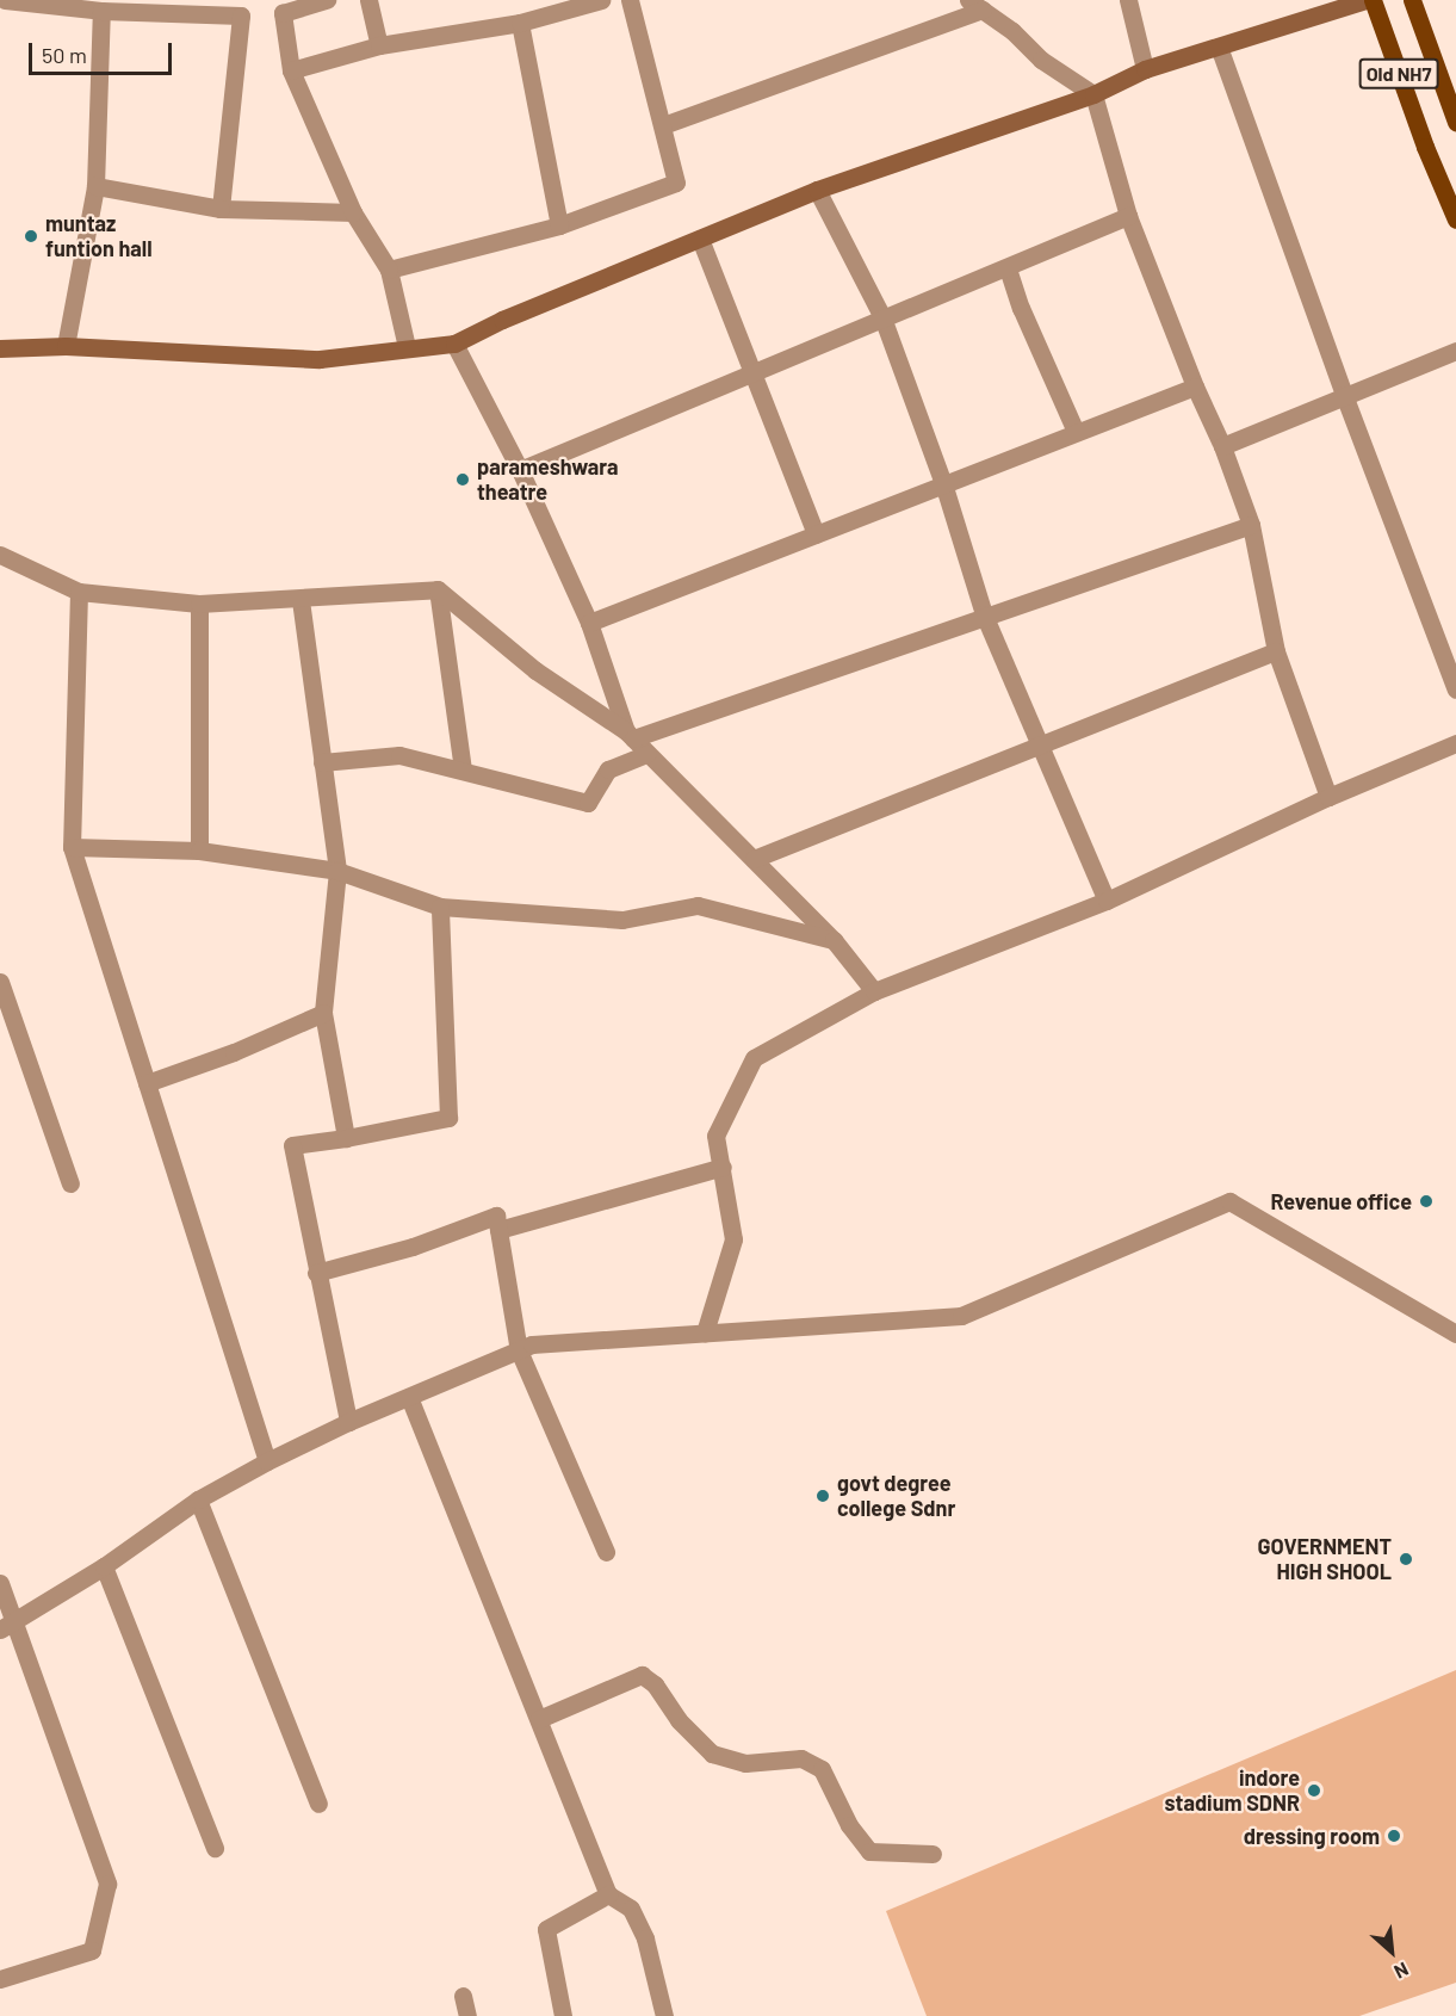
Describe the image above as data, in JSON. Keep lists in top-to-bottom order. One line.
{"streets":{"main road":["Old NH7"]},"places":["muntaz funtion hall","parameshwara theatre","Revenue office","govt degree college Sdnr","GOVERNMENT HIGH SHOOL","indore stadium SDNR","dressing room"],"scale_bar":"50 m","north":"bottom right"}
